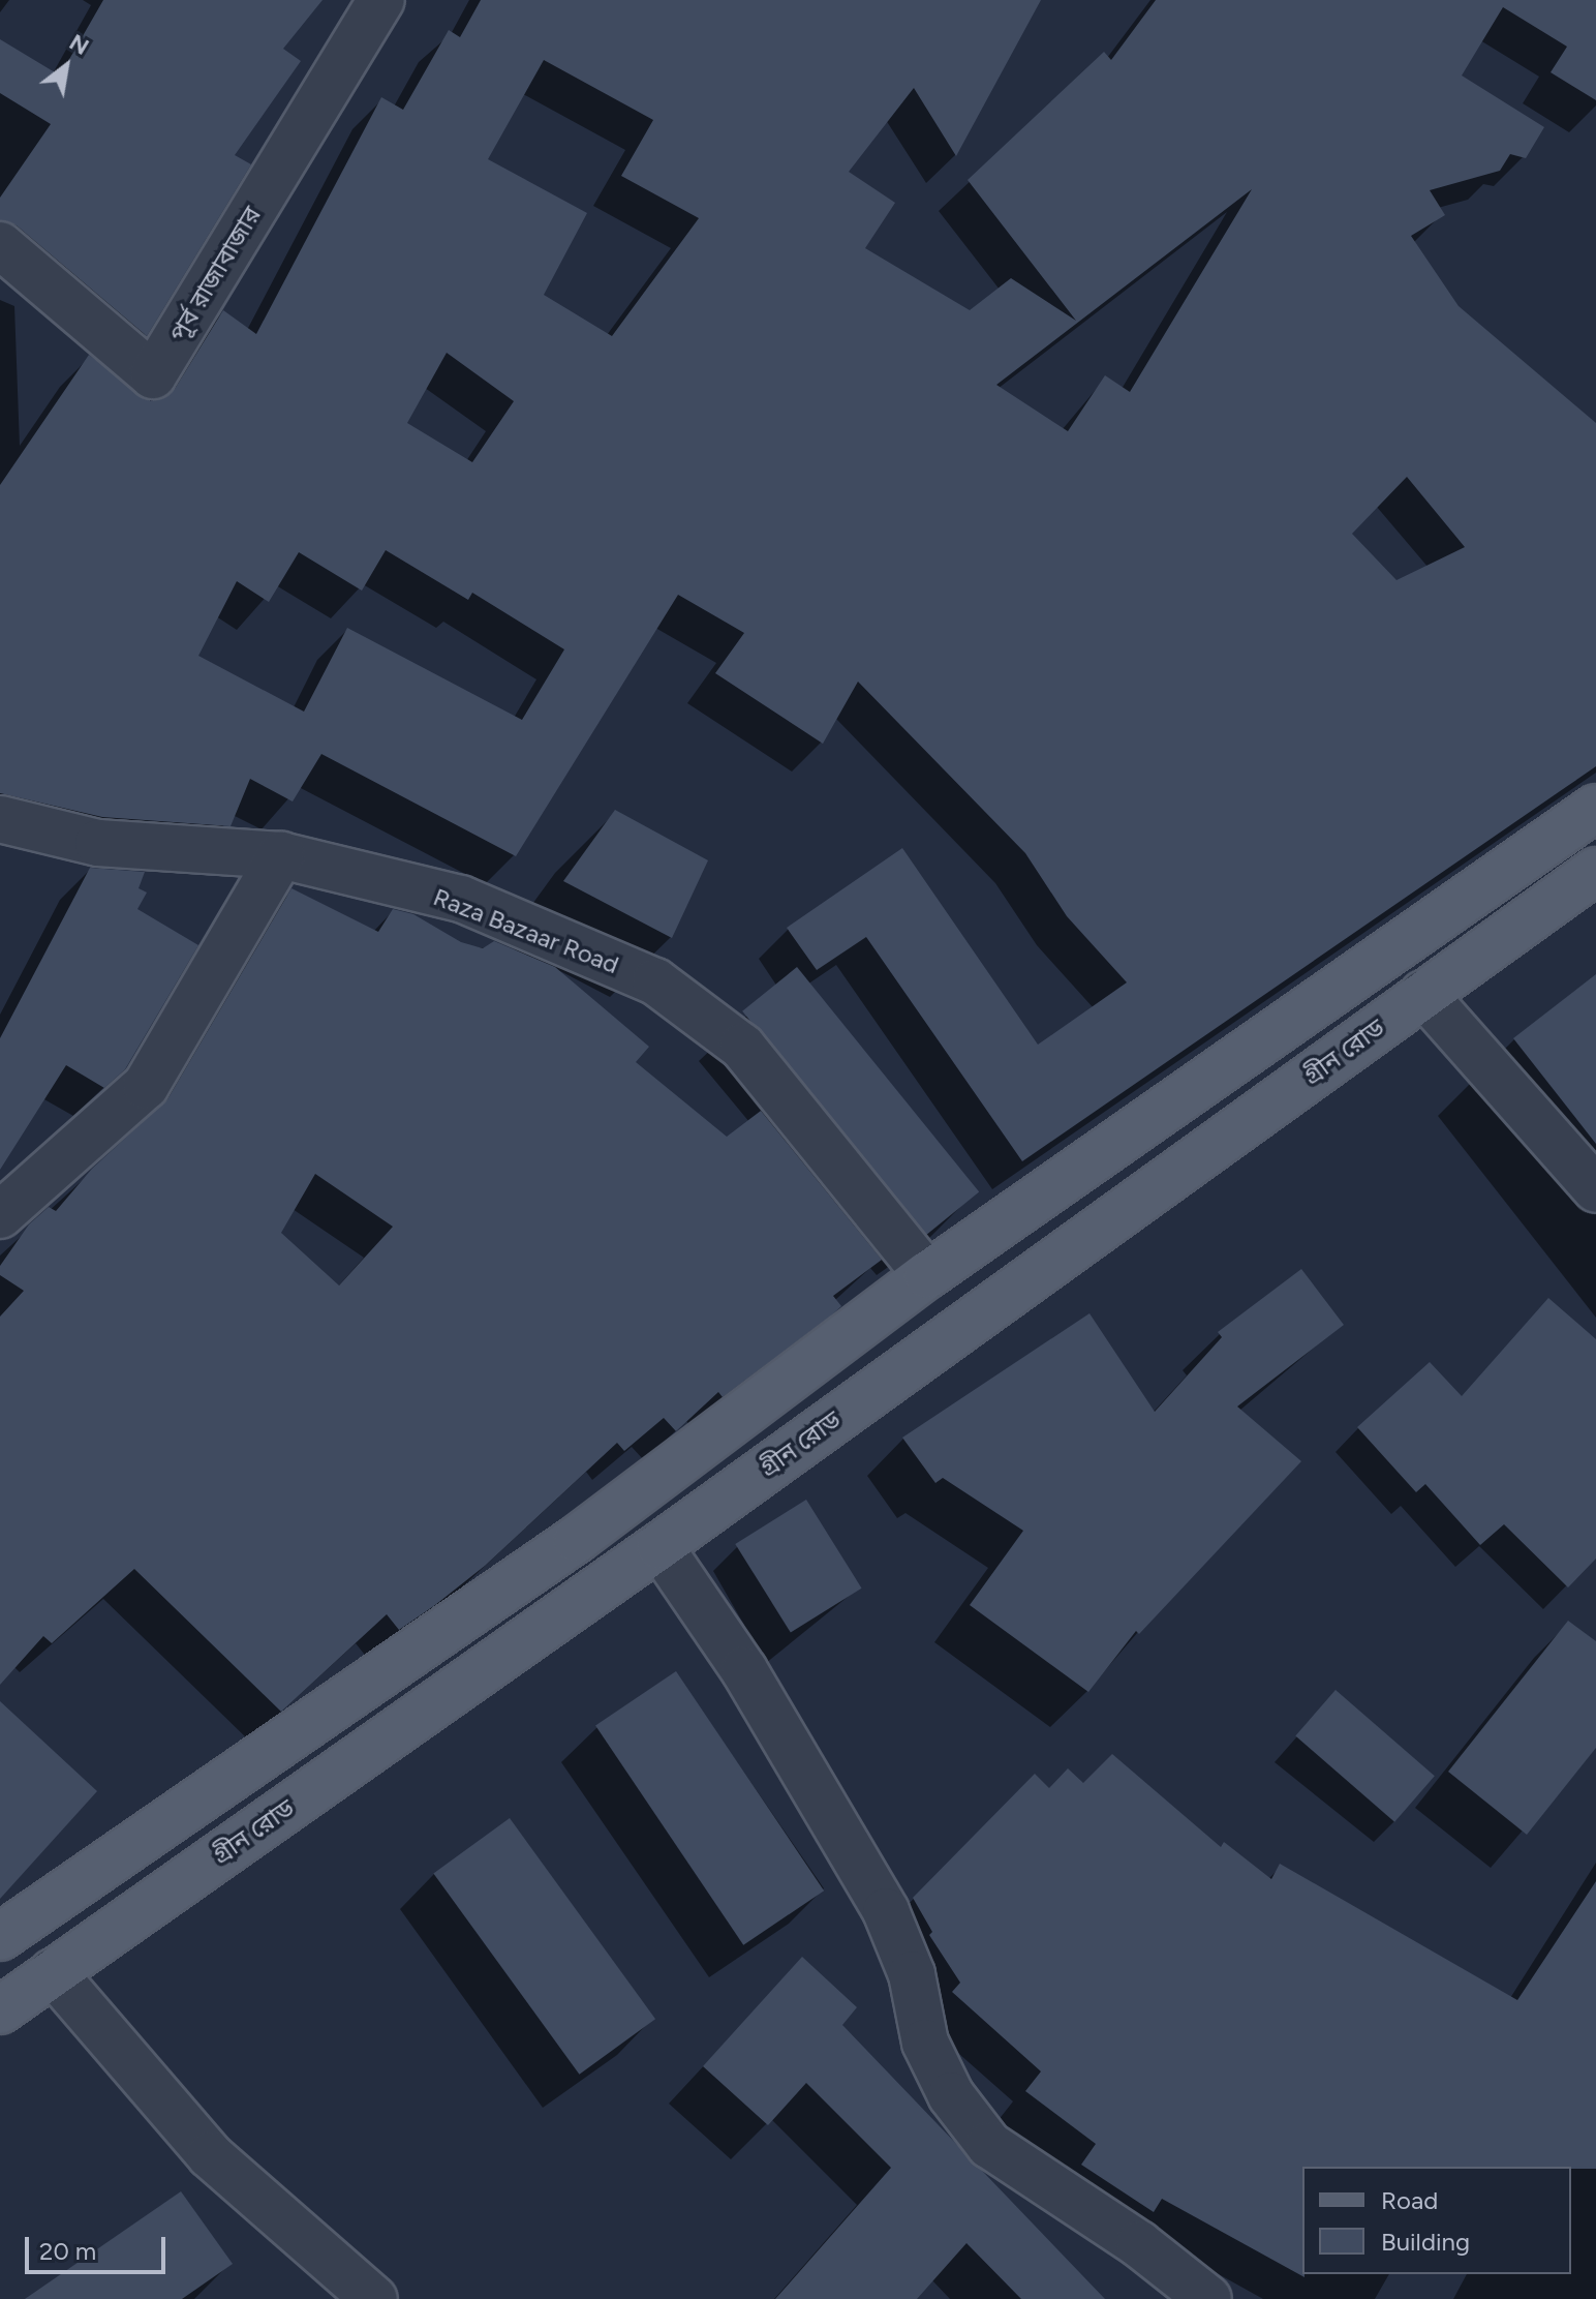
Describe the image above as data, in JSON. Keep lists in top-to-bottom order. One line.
{"streets":{"main road":["গ্রীন রোড"],"street":["পূর্ব রাজাবাজার","Raza Bazaar Road"]},"legend":["Road","Building"],"scale_bar":"20 m","north":"top right"}
